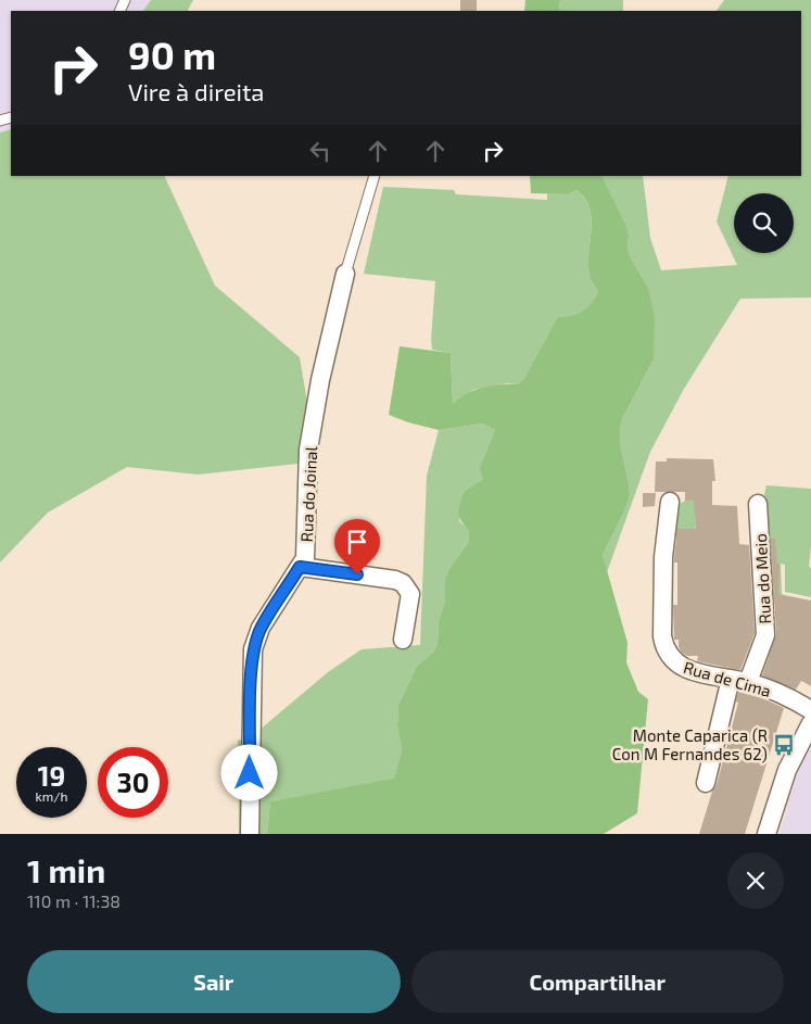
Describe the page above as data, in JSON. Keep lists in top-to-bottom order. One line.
{"streets":{"street":["Rua do Joinal","Rua do Meio","Rua de Cima"]},"crossings":[["Rua do Meio","Rua de Cima"]],"places":{"bus stop":["Monte Caparica (R Con M Fernandes 62)"]},"page":{"turn":["90 m","Vire à direita"],"speed":"19 km/h","limit":"30","heading":["1 min","110 m · 11:38"],"buttons":["Sair","Compartilhar"]}}
